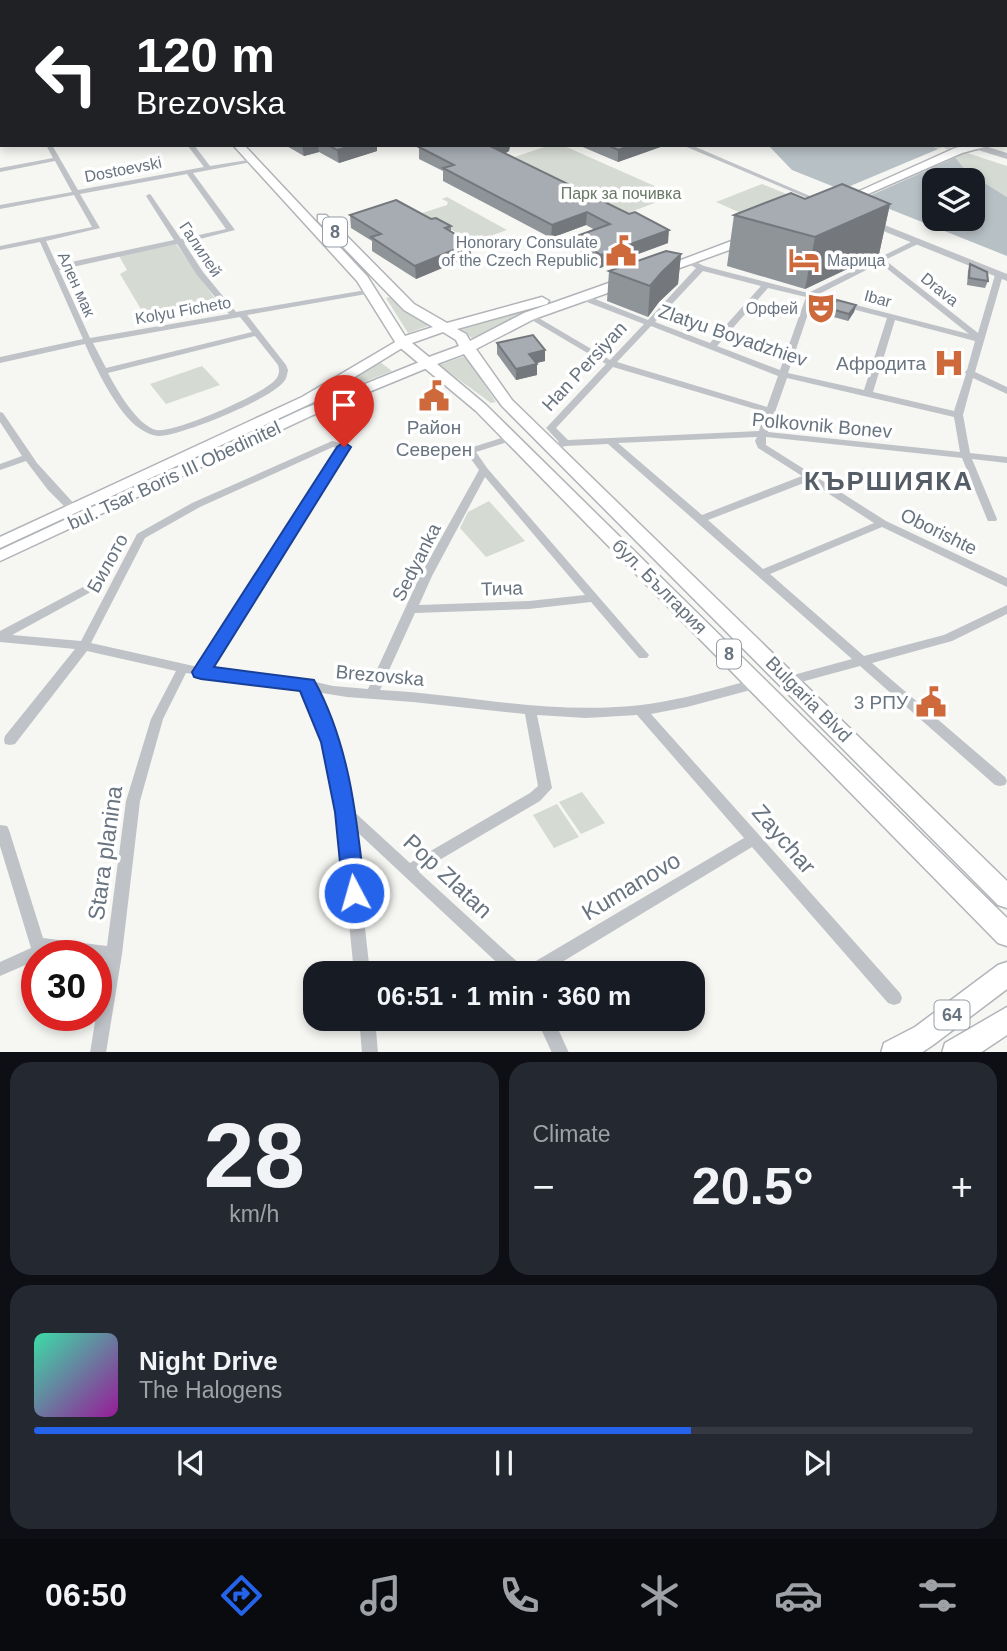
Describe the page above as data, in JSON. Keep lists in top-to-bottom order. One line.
{"streets":{"main road":["8","bul. Tsar Boris III Obedinitel","бул. България","Bulgaria Blvd","64"],"street":["Dostoevski","Галилей","Ален мак","Drava","Ibar","Kolyu Ficheto","Zlatyu Boyadzhiev","Han Persiyan","Polkovnik Bonev","Oborishte","Sedyanka","Билото","Тича","Brezovska","Zaychar","Stara planina","Pop Zlatan","Kumanovo"]},"crossings":[["Dostoevski","8"],["8","Kolyu Ficheto"],["8","bul. Tsar Boris III Obedinitel"],["8","бул. България"],["8","Bulgaria Blvd"],["Галилей","Ален мак"],["Галилей","Kolyu Ficheto"],["Ален мак","Kolyu Ficheto"],["Drava","Ibar"],["Ibar","Han Persiyan"],["Zlatyu Boyadzhiev","Han Persiyan"],["Han Persiyan","Polkovnik Bonev"],["Han Persiyan","Bulgaria Blvd"],["Polkovnik Bonev","Oborishte"],["Polkovnik Bonev","Bulgaria Blvd"],["bul. Tsar Boris III Obedinitel","бул. България"],["Sedyanka","Тича"],["Sedyanka","Brezovska"],["Билото","Brezovska"],["бул. България","Brezovska"],["Brezovska","Zaychar"],["Brezovska","Stara planina"],["Zaychar","Kumanovo"]],"districts":["КЪРШИЯКА"],"parks":["Парк за почивка"],"places":{"public building":["Honorary Consulate of the Czech Republic","Район Северен","3 РПУ"],"hotel":["Марица"],"theatre":["Орфей"],"hospital":["Афродита"]},"page":{"turn":["120 m","Brezovska"],"limit":"30","trip":"06:51 · 1 min · 360 m","tile":[["28","km/h"],"Climate"],"heat":["−","20.5°","+"],"song":["Night Drive","The Halogens"],"tabs":"06:50"}}
